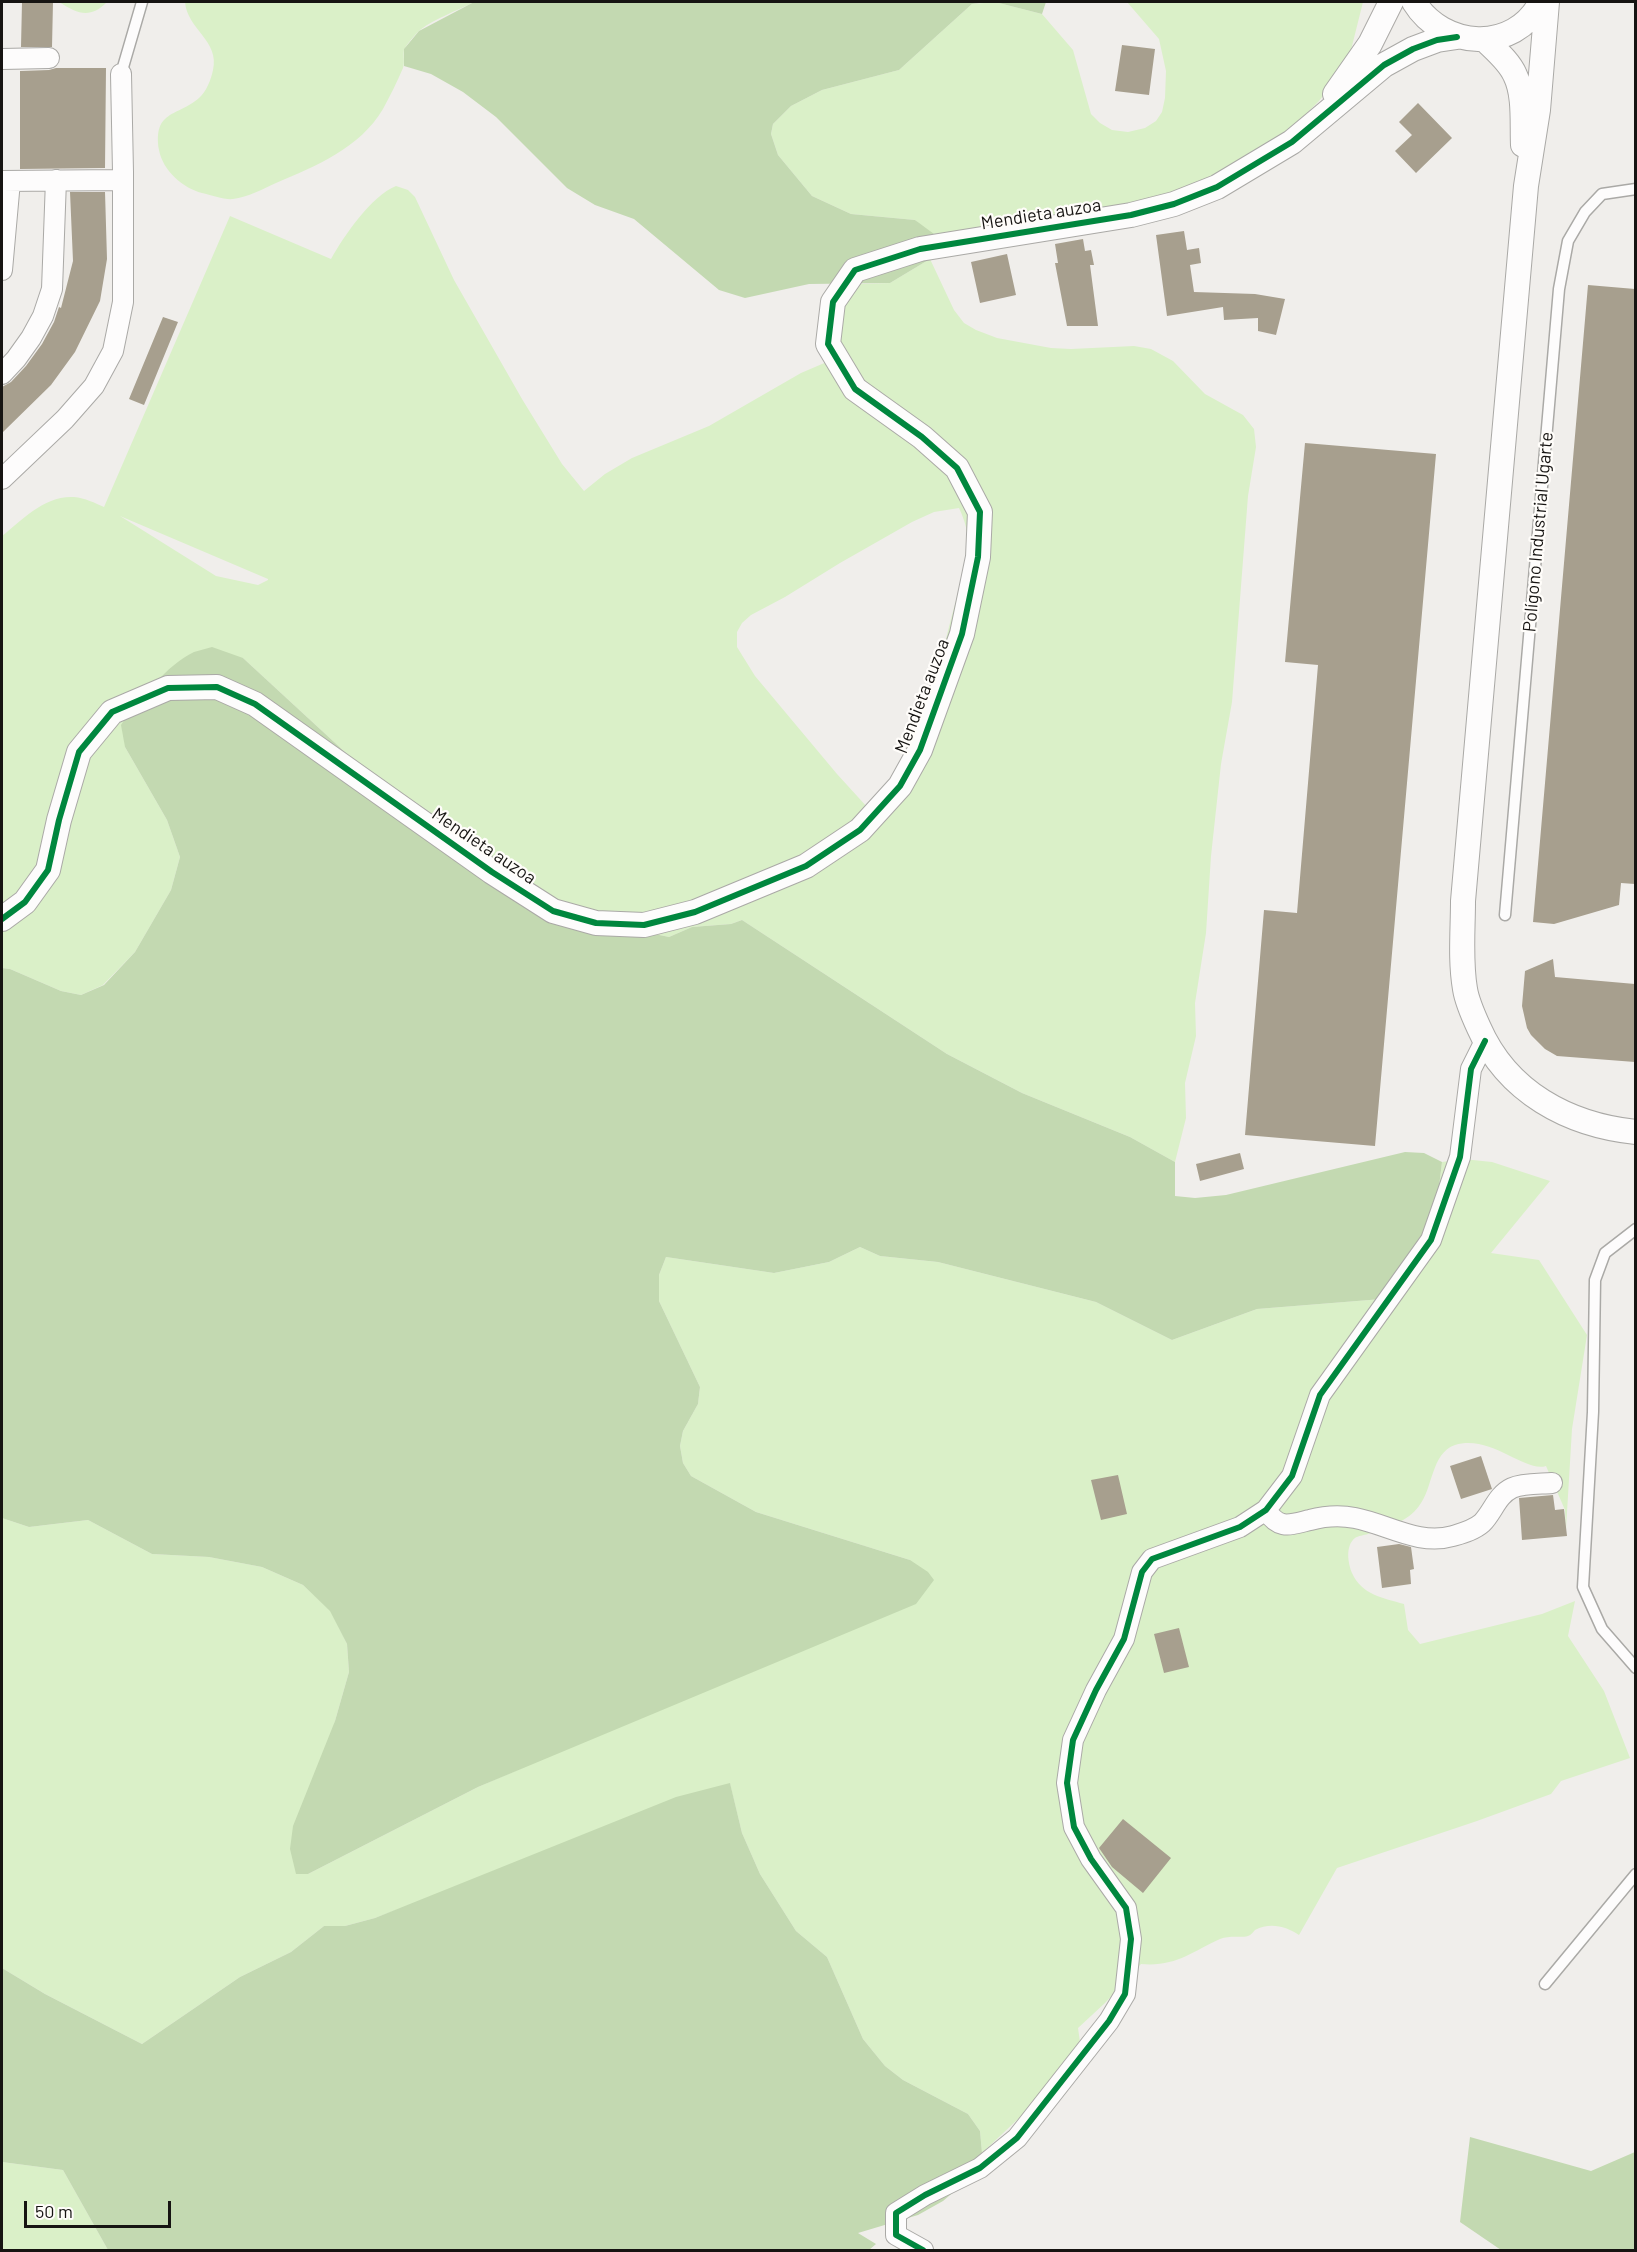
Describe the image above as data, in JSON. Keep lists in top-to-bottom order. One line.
{"streets":{"street":["Mendieta auzoa"],"lane":["Polígono Industrial Ugarte"]},"scale_bar":"50 m"}
